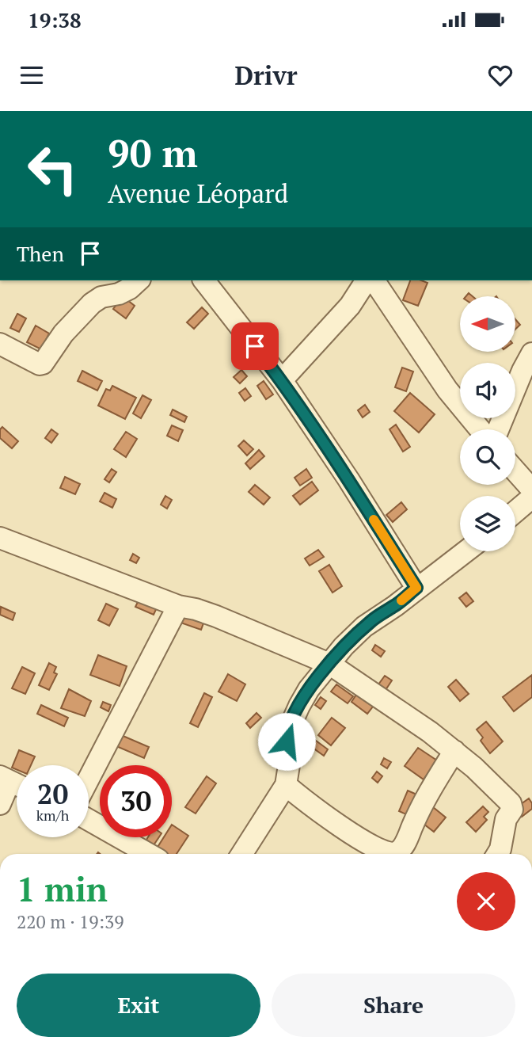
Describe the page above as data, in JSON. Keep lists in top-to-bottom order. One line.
{"north":"left","page":{"status":"19:38","header":"Drivr","turn":["90 m","Avenue Léopard"],"then":"Then","speed":"20 km/h","limit":"30","heading":["1 min","220 m · 19:39"],"buttons":["Exit","Share"]}}
